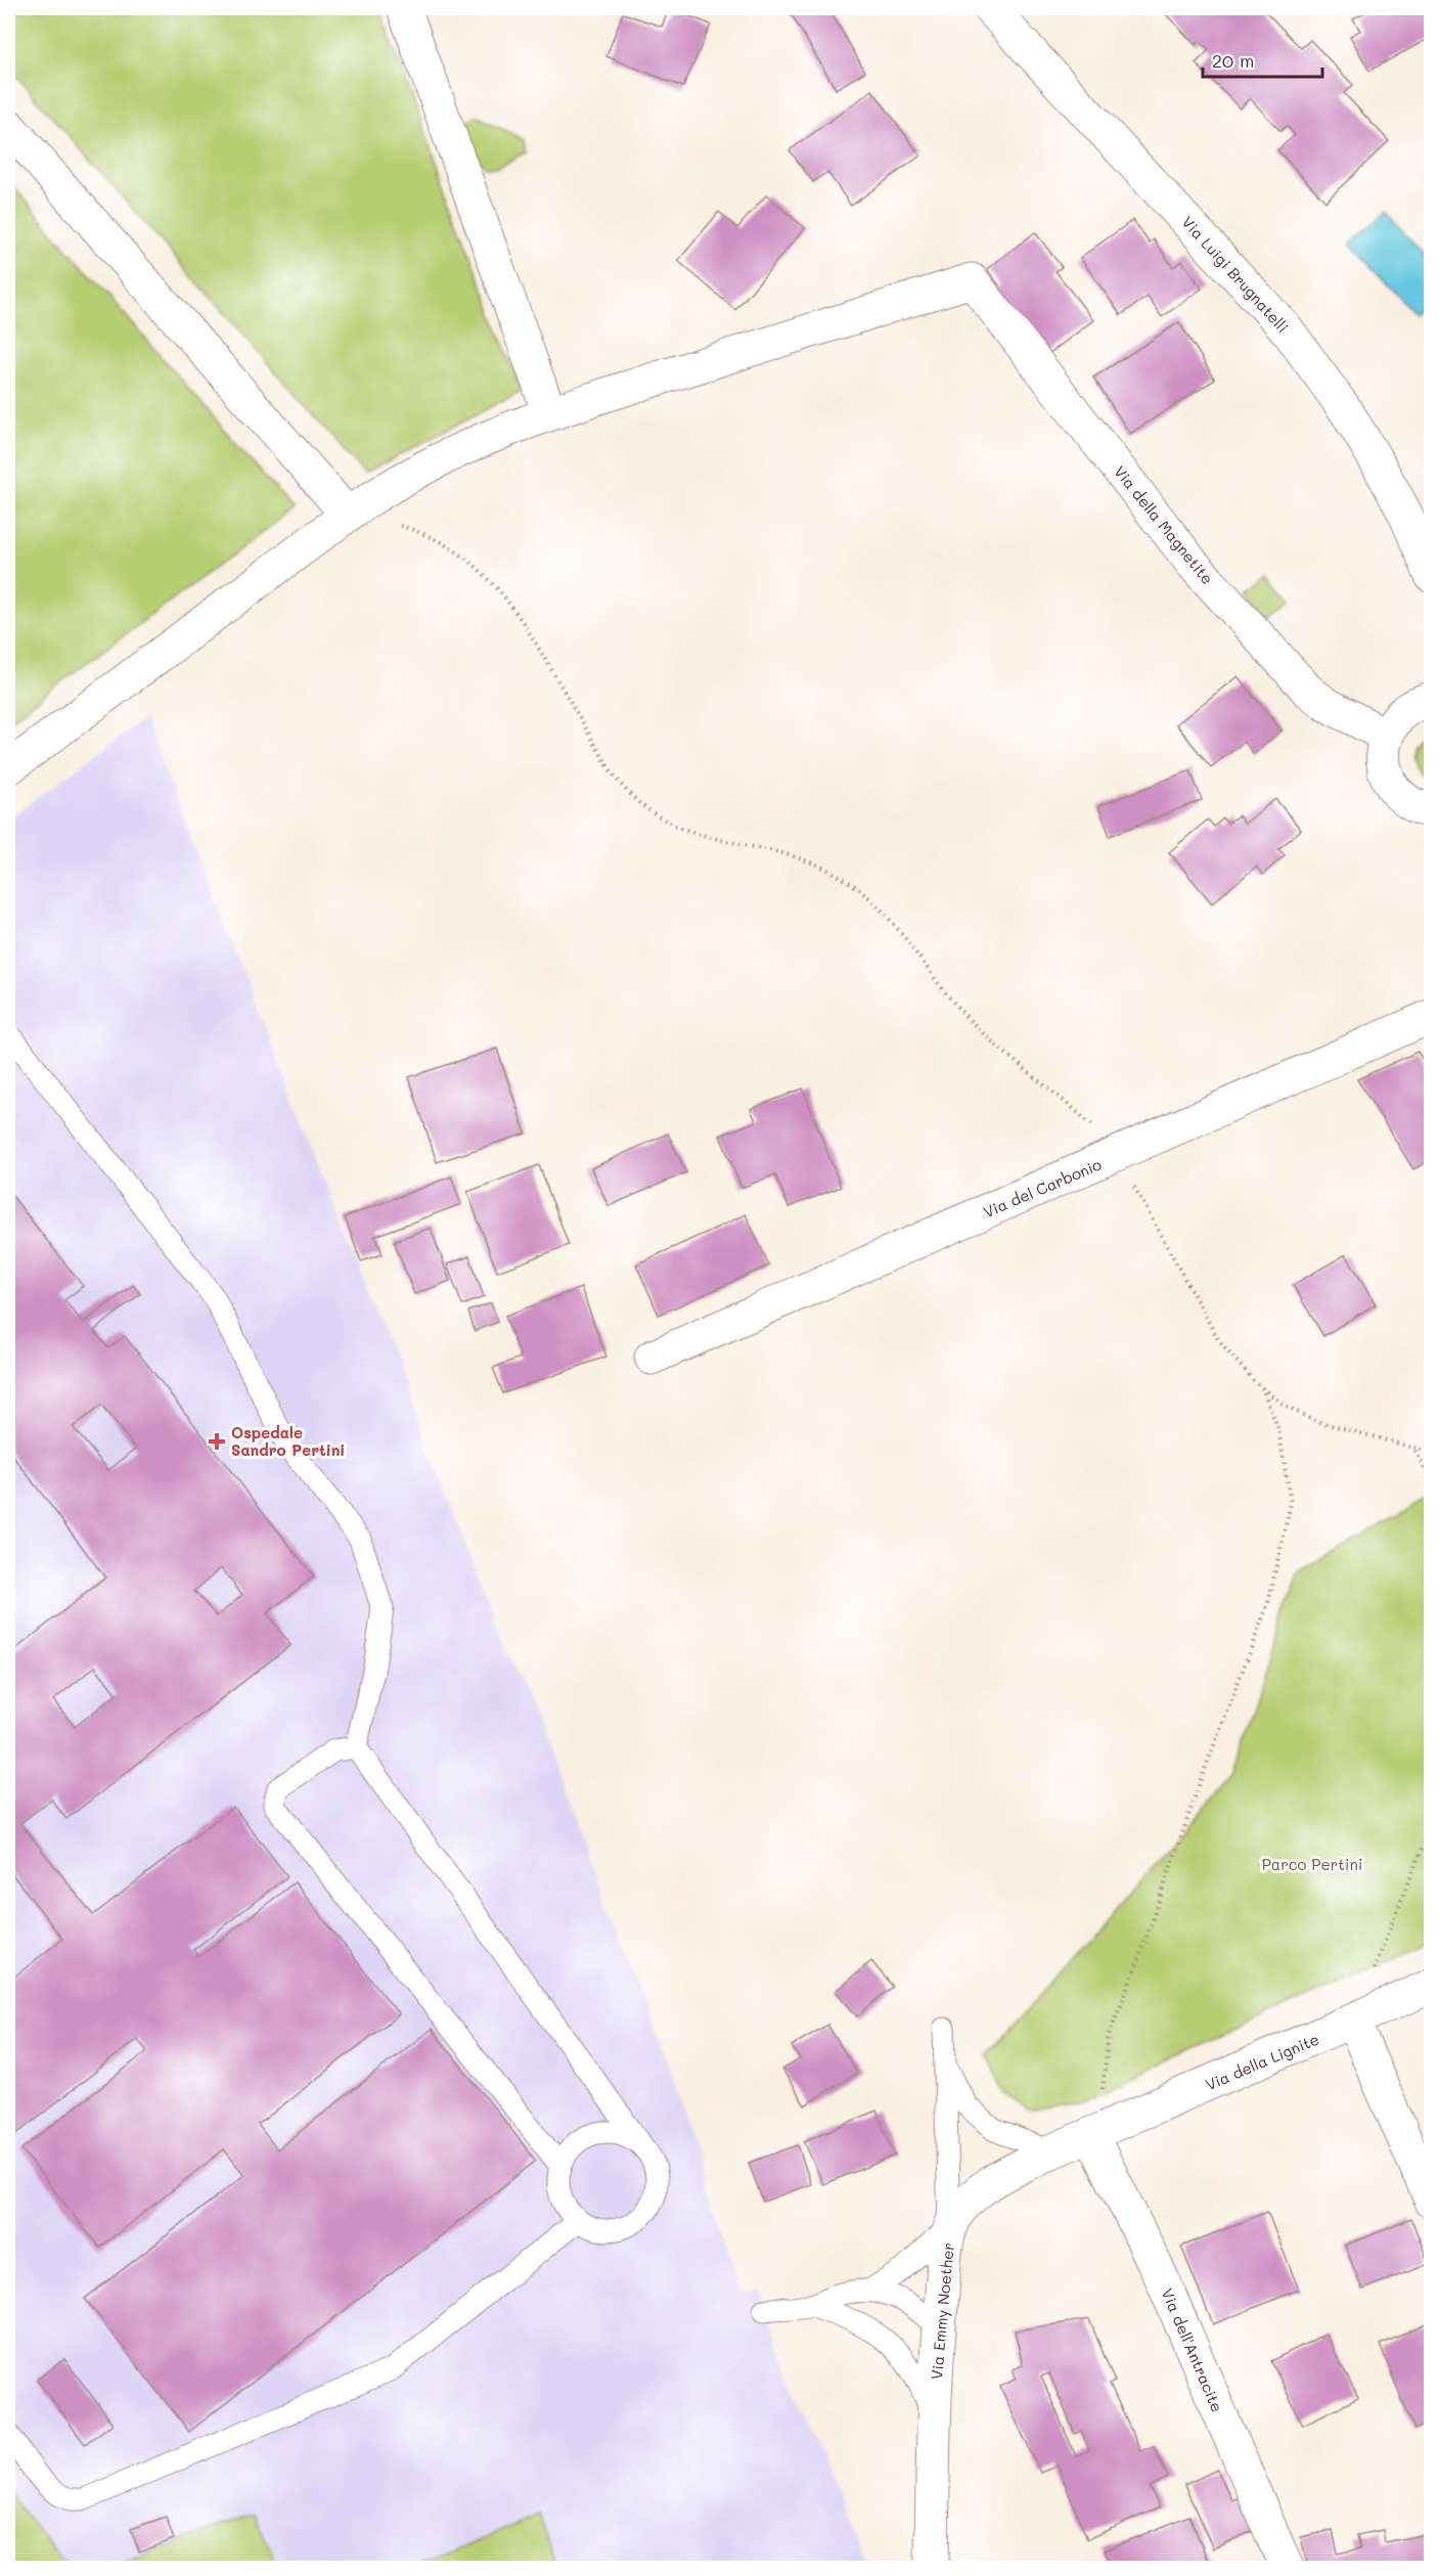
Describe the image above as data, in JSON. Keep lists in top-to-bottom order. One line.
{"streets":{"street":["Via Luigi Brugnatelli","Via della Magnetite","Via del Carbonio","Via della Lignite","Via Emmy Noether","Via dell'Antracite"]},"crossings":[["Via della Lignite","Via Emmy Noether"],["Via della Lignite","Via dell'Antracite"],["Via Emmy Noether","Via dell'Antracite"]],"parks":["Parco Pertini"],"places":{"health":["Ospedale Sandro Pertini"]},"scale_bar":"20 m"}
